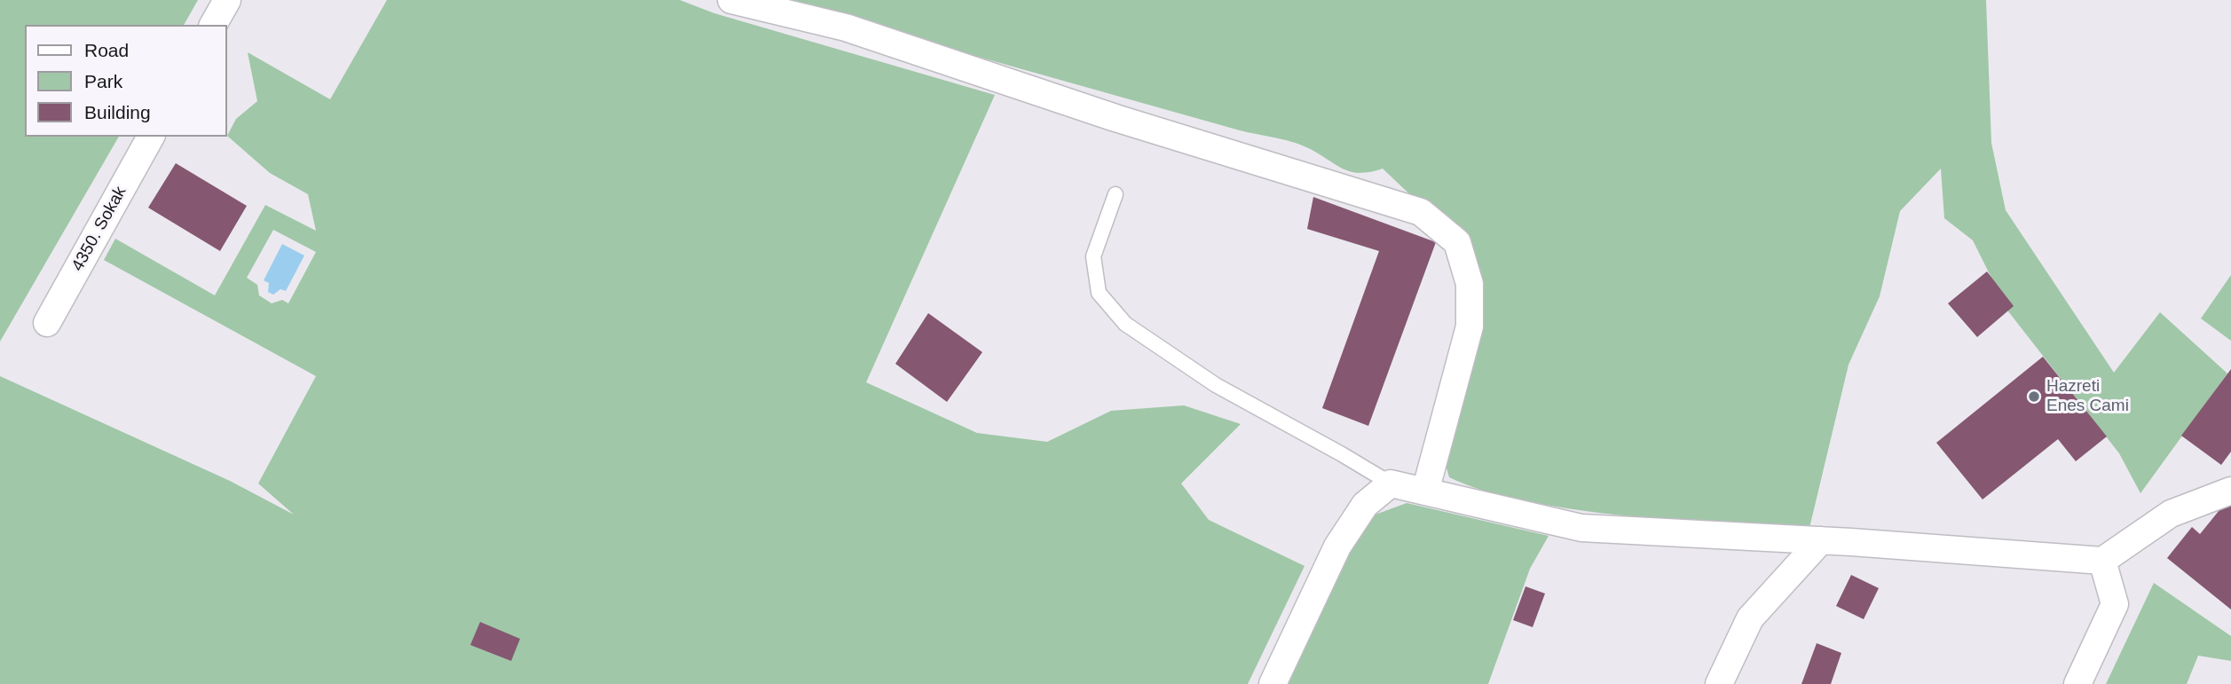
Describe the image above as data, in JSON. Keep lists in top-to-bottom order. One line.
{"streets":{"street":["4350. Sokak"]},"places":["Hazreti Enes Cami"],"legend":["Road","Park","Building"]}
